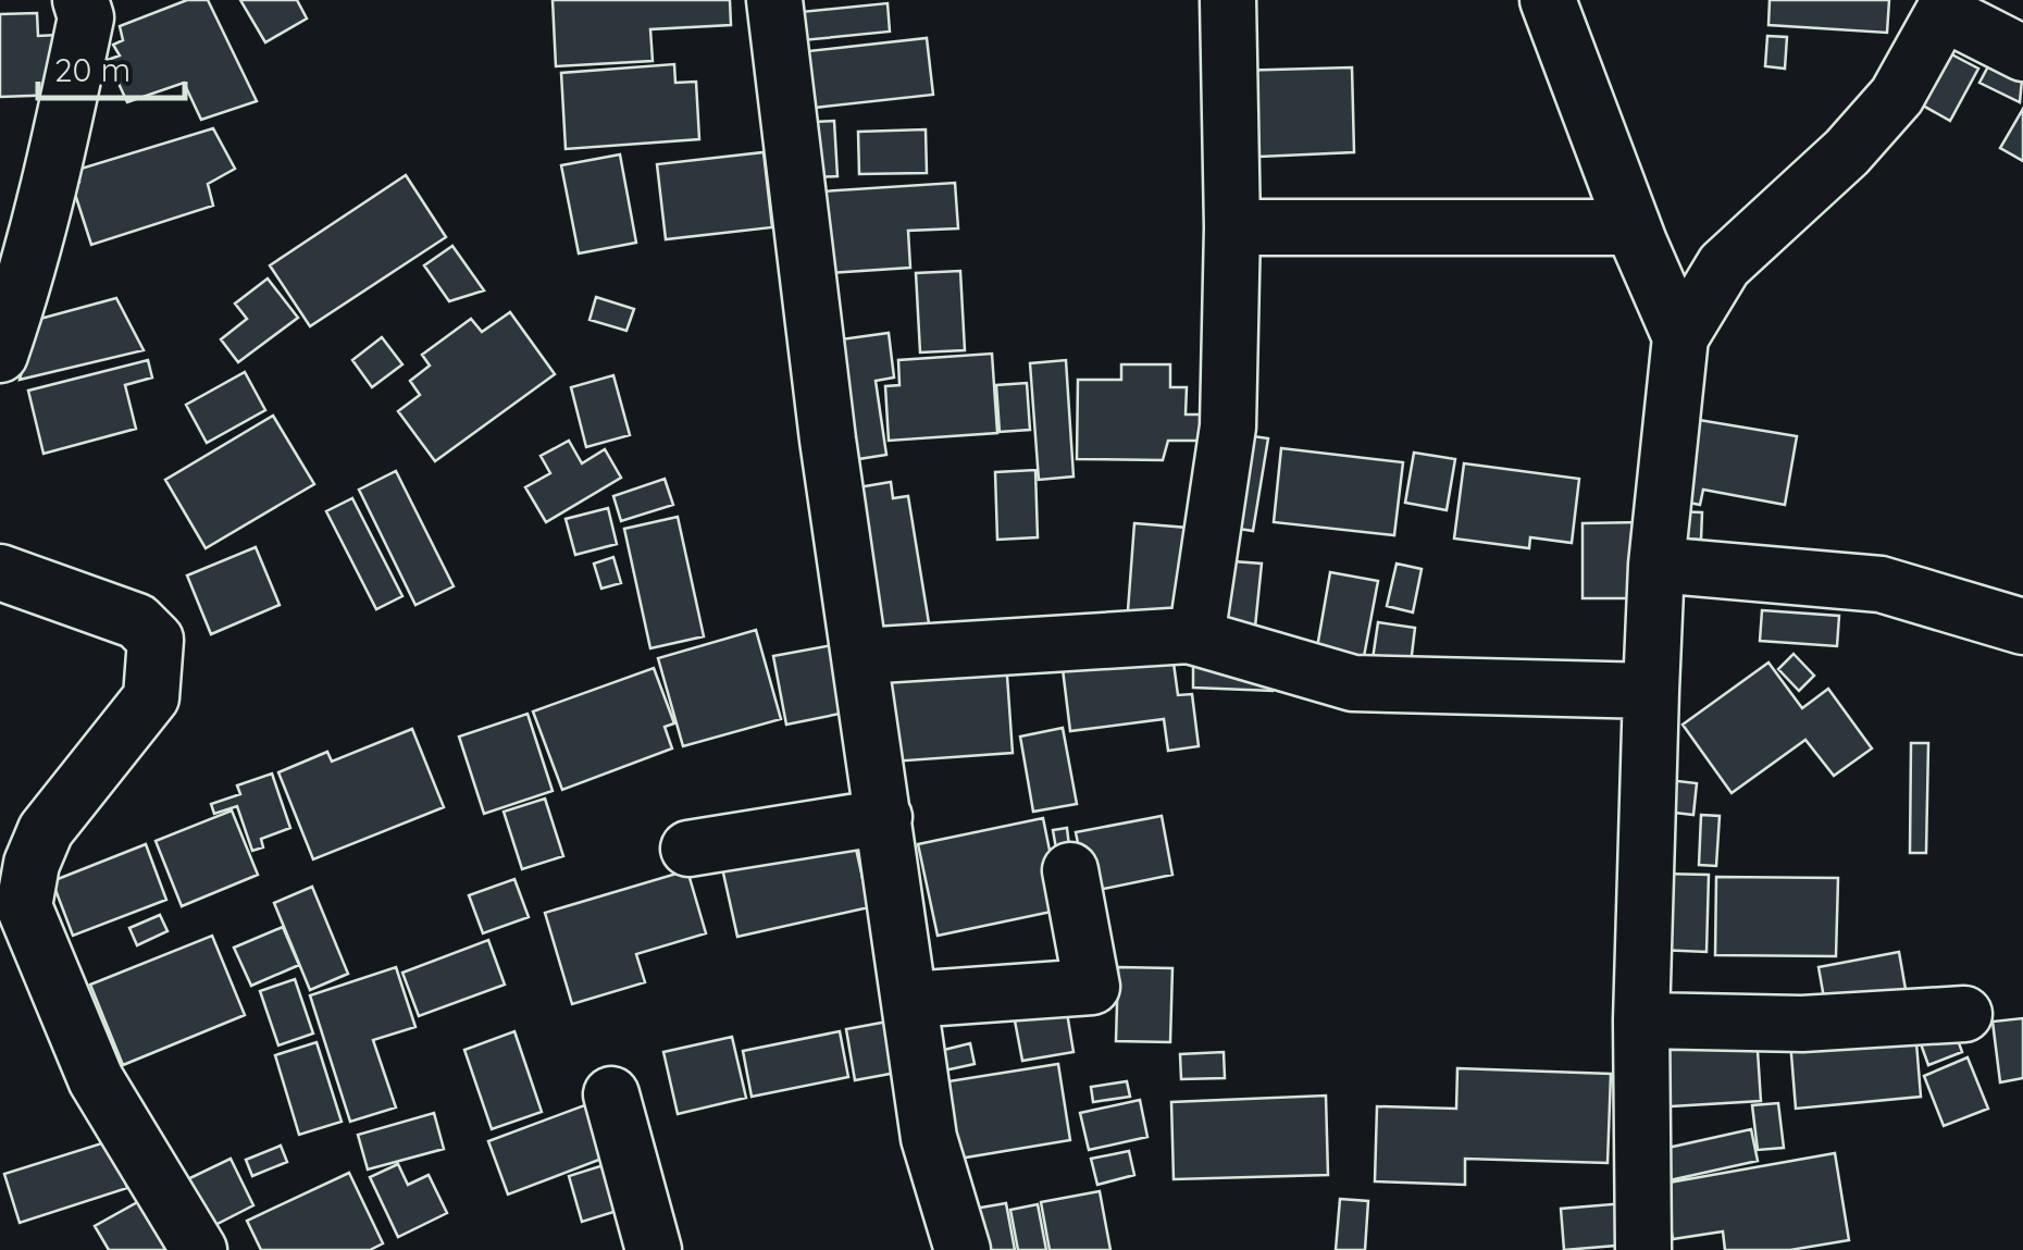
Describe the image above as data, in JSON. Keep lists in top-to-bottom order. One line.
{"scale_bar":"20 m"}
